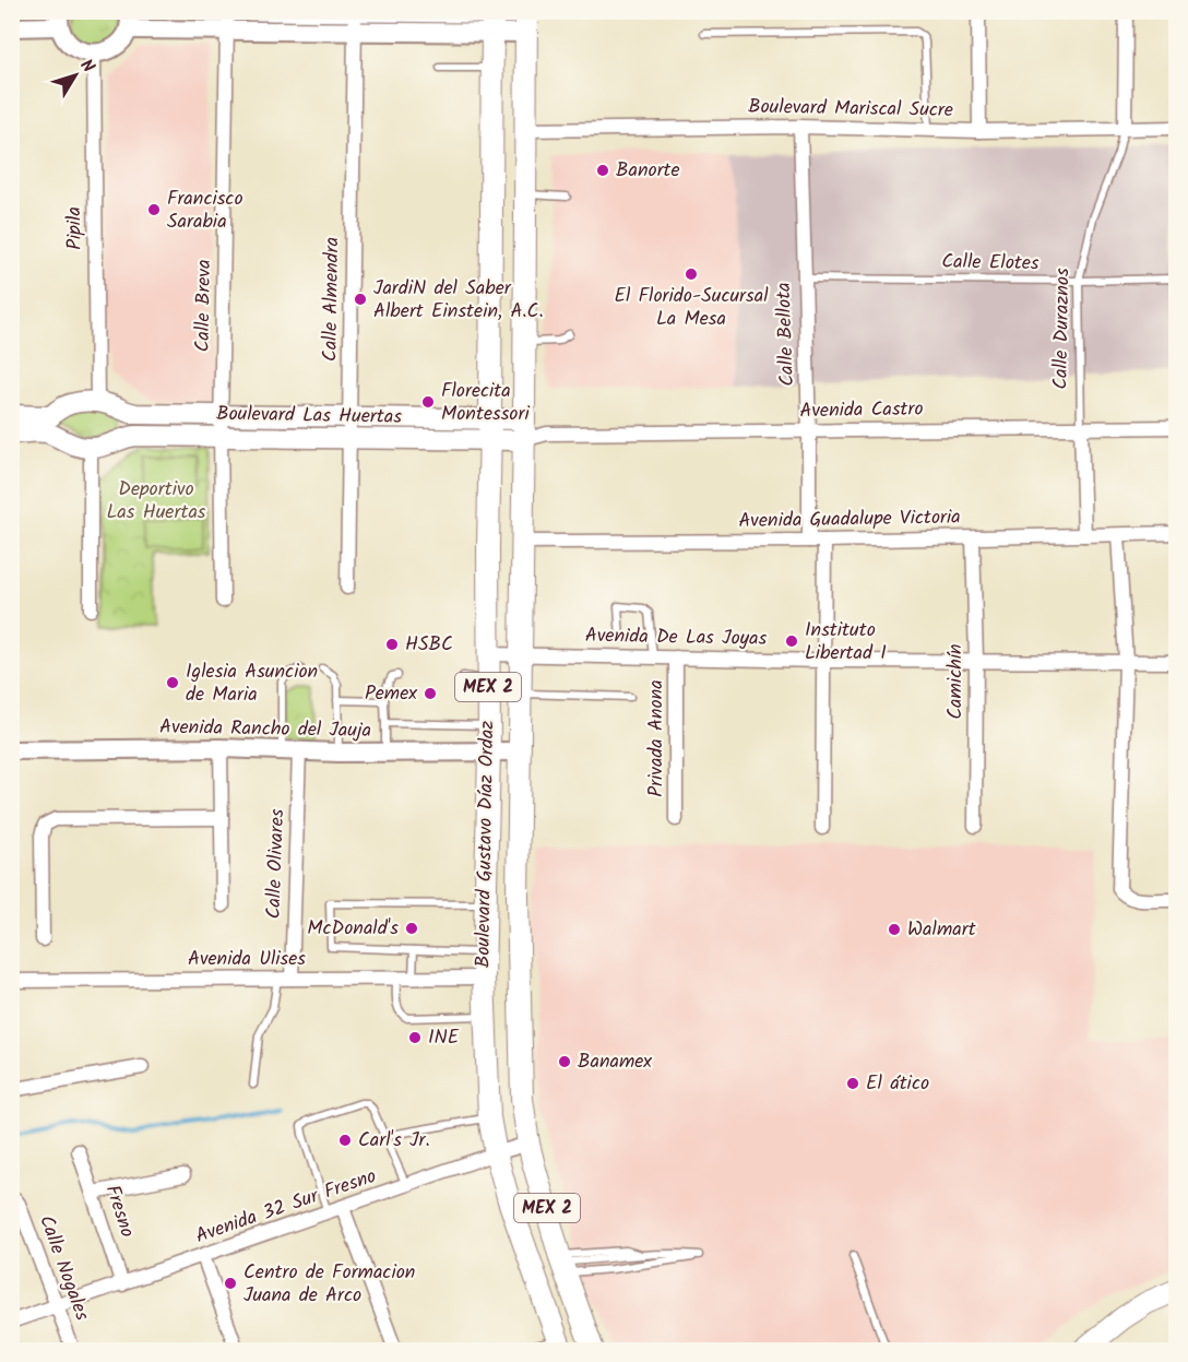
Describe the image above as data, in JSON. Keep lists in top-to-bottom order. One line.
{"streets":{"main road":["Boulevard Las Huertas","MEX 2","Boulevard Gustavo Díaz Ordaz"],"street":["Boulevard Mariscal Sucre","Pipila","Calle Almendra","Calle Breva","Calle Duraznos","Calle Bellota","Avenida Castro","Avenida Guadalupe Victoria","Avenida De Las Joyas","Camichín","Avenida Rancho del Jauja","Privada Anona","Calle Olivares","Avenida Ulises","Avenida 32 Sur Fresno","Fresno","Calle Nogales"],"lane":["Calle Elotes"]},"crossings":[["Boulevard Mariscal Sucre","Calle Duraznos"],["Boulevard Mariscal Sucre","Calle Bellota"],["Boulevard Mariscal Sucre","Boulevard Gustavo Díaz Ordaz"],["Pipila","Boulevard Las Huertas"],["Calle Elotes","Calle Duraznos"],["Calle Elotes","Calle Bellota"],["Calle Almendra","Boulevard Las Huertas"],["Calle Breva","Boulevard Las Huertas"],["Calle Duraznos","Avenida Castro"],["Calle Duraznos","Avenida Guadalupe Victoria"],["Calle Bellota","Avenida Castro"],["Calle Bellota","Avenida Guadalupe Victoria"],["Avenida Castro","Boulevard Las Huertas"],["Avenida Castro","Boulevard Gustavo Díaz Ordaz"],["Boulevard Las Huertas","Boulevard Gustavo Díaz Ordaz"],["Avenida Guadalupe Victoria","Camichín"],["Avenida Guadalupe Victoria","Boulevard Gustavo Díaz Ordaz"],["Avenida De Las Joyas","Camichín"],["Avenida De Las Joyas","Privada Anona"],["Avenida De Las Joyas","Boulevard Gustavo Díaz Ordaz"],["Avenida Rancho del Jauja","Boulevard Gustavo Díaz Ordaz"],["Avenida Rancho del Jauja","Calle Olivares"],["Boulevard Gustavo Díaz Ordaz","Avenida Ulises"],["Boulevard Gustavo Díaz Ordaz","Avenida 32 Sur Fresno"],["Calle Olivares","Avenida Ulises"],["Avenida 32 Sur Fresno","Fresno"],["Avenida 32 Sur Fresno","Calle Nogales"]],"parks":["Deportivo Las Huertas"],"places":["Banorte","Francisco Sarabia","El Florido-Sucursal La Mesa","JardiN del Saber Albert Einstein, A.C.","Florecita Montessori","Instituto Libertad I","HSBC","Iglesia Asuncion de Maria","Pemex","McDonald's","Walmart","INE","Banamex","El ático","Carl's Jr.","Centro de Formacion Juana de Arco"],"north":"top right"}
